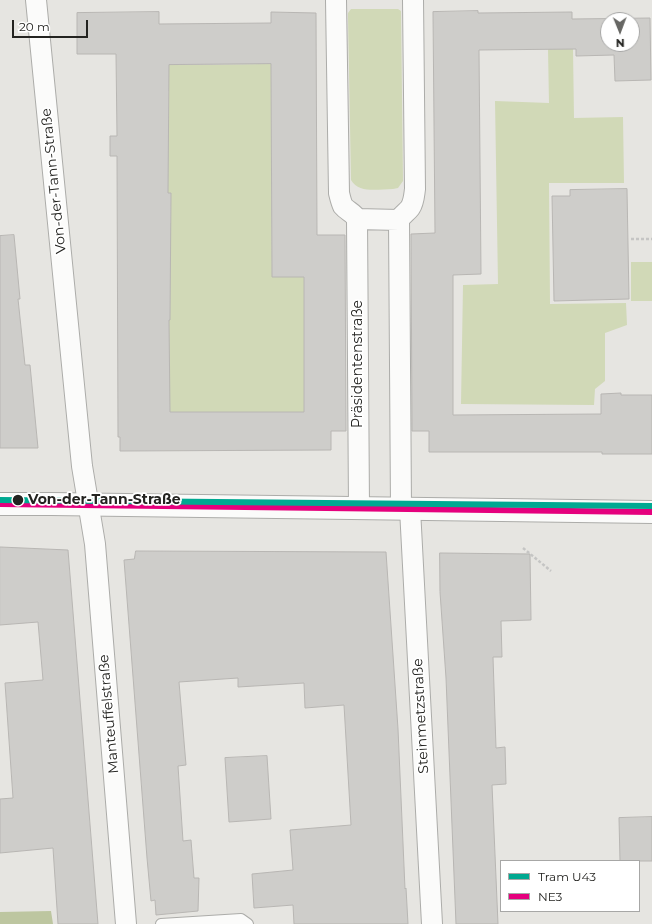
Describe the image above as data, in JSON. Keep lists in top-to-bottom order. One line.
{"streets":{"street":["Von-der-Tann-Straße","Präsidentenstraße","Manteuffelstraße","Steinmetzstraße"]},"crossings":[["Von-der-Tann-Straße","Manteuffelstraße"]],"places":["Von-der-Tann-Straße"],"lines":["tram line U43","transit line NE3"],"legend":["Tram U43","NE3"],"scale_bar":"20 m","north":"bottom"}
